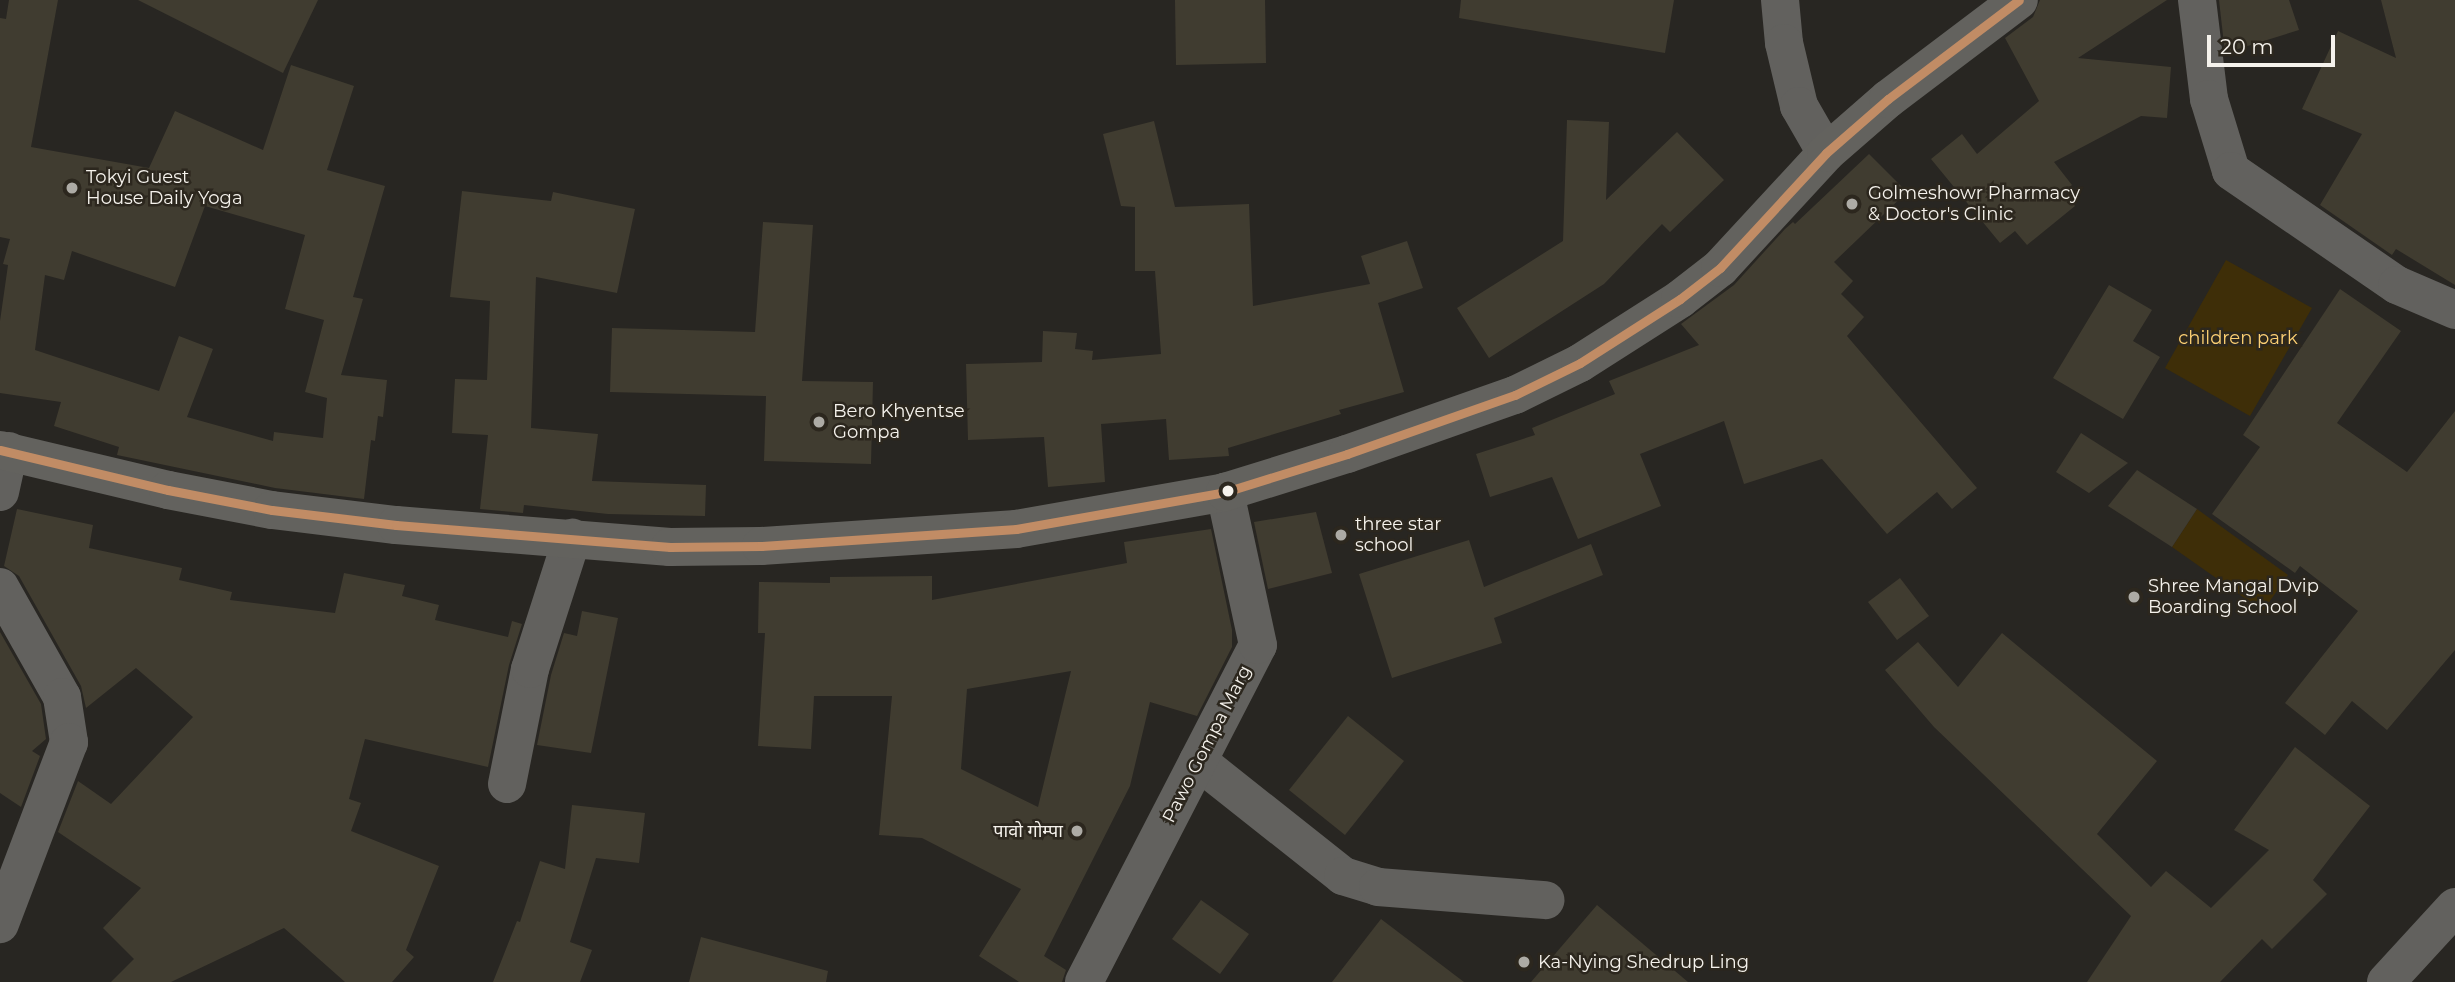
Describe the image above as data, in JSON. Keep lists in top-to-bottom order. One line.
{"streets":{"street":["Pawo Gompa Marg"]},"parks":["children park"],"places":["Tokyi Guest House Daily Yoga","Golmeshowr Pharmacy & Doctor's Clinic","Bero Khyentse Gompa","three star school","Shree Mangal Dvip Boarding School","पावो गोम्पा","Ka-Nying Shedrup Ling"],"scale_bar":"20 m"}
